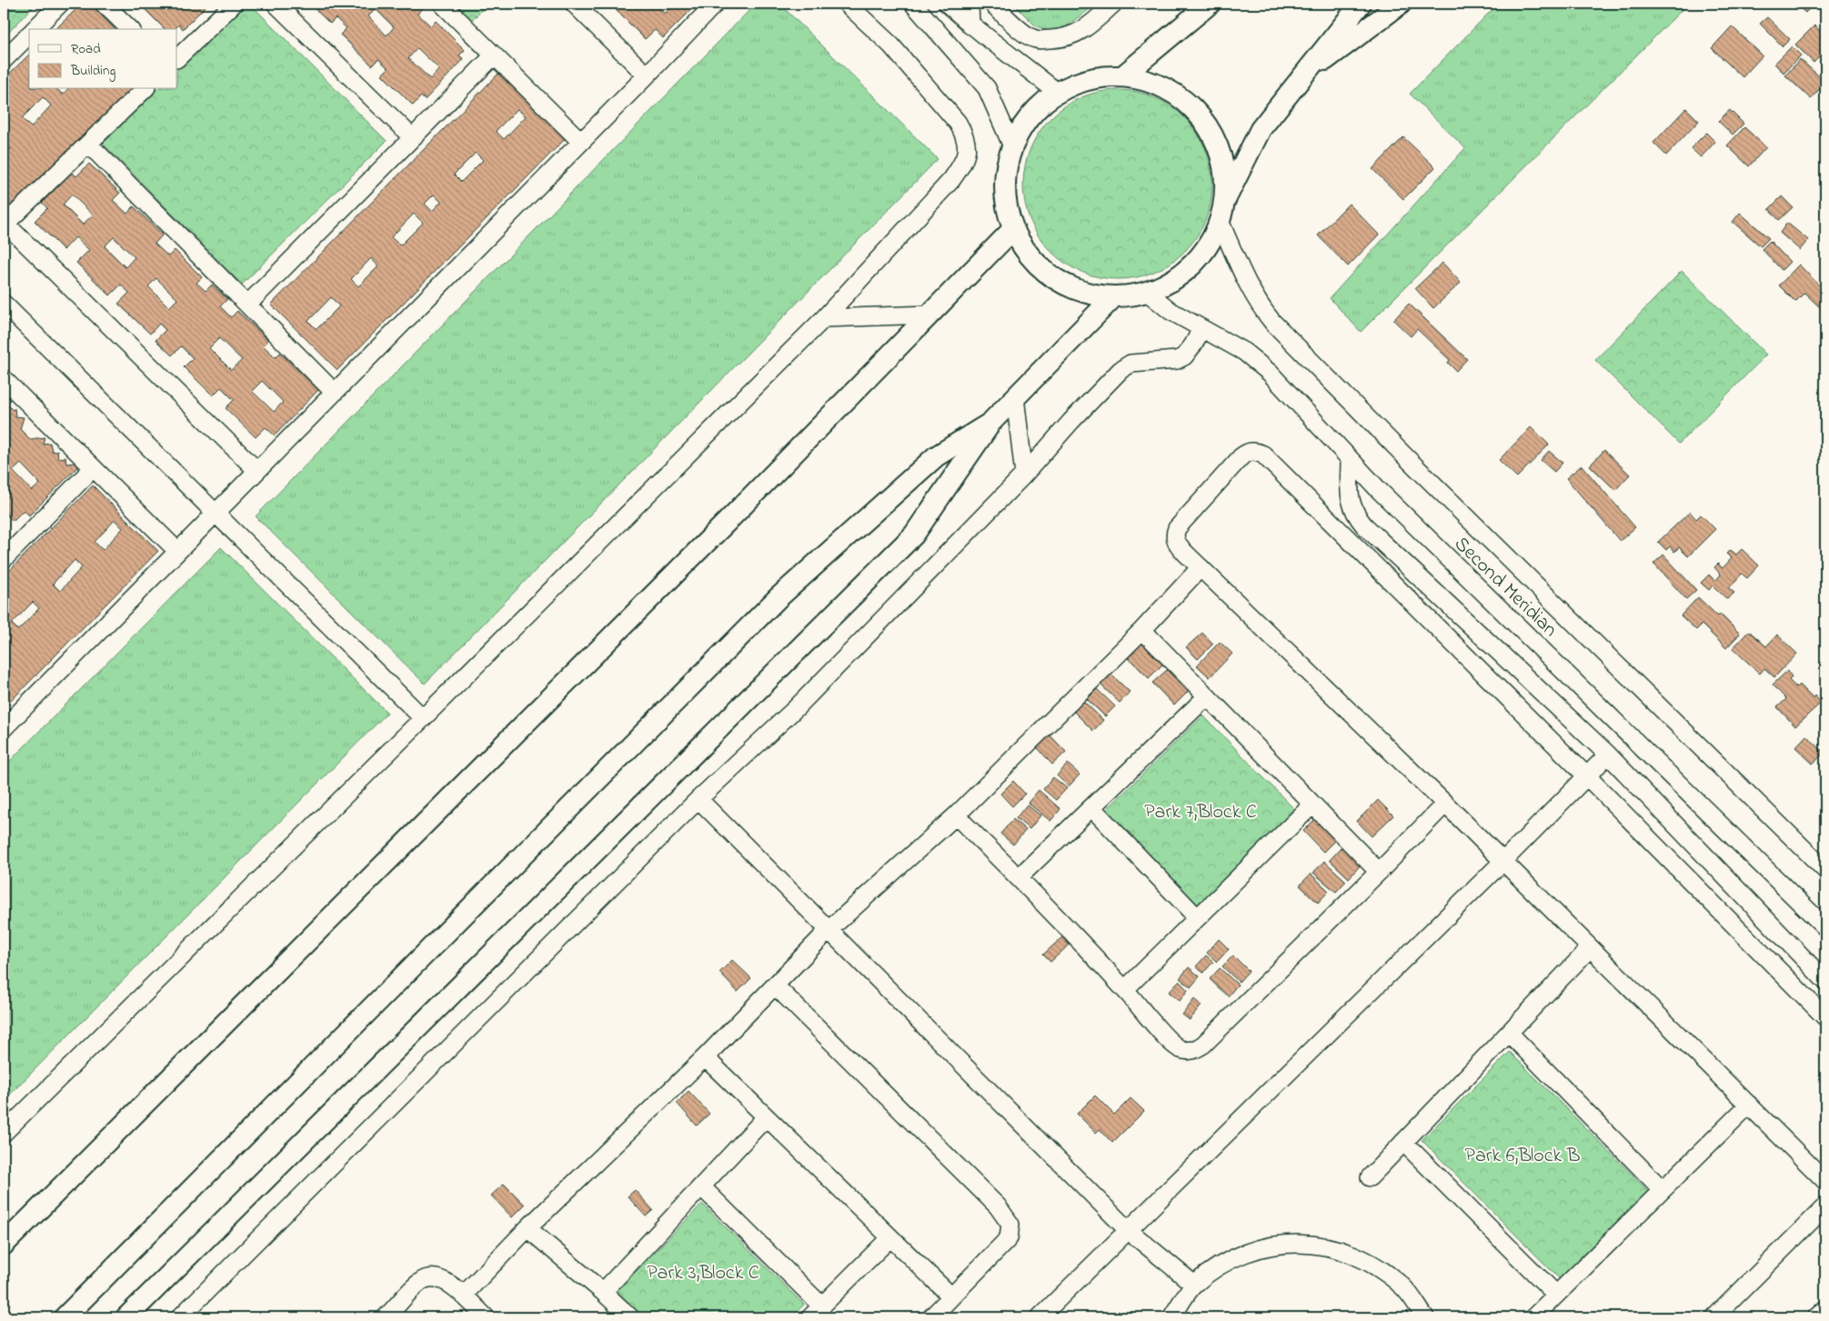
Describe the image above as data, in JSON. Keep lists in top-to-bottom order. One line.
{"streets":{"street":["Second Meridian"]},"parks":["Park 7,Block C","Park 6,Block B","Park 3,Block C"],"legend":["Road","Building"]}
